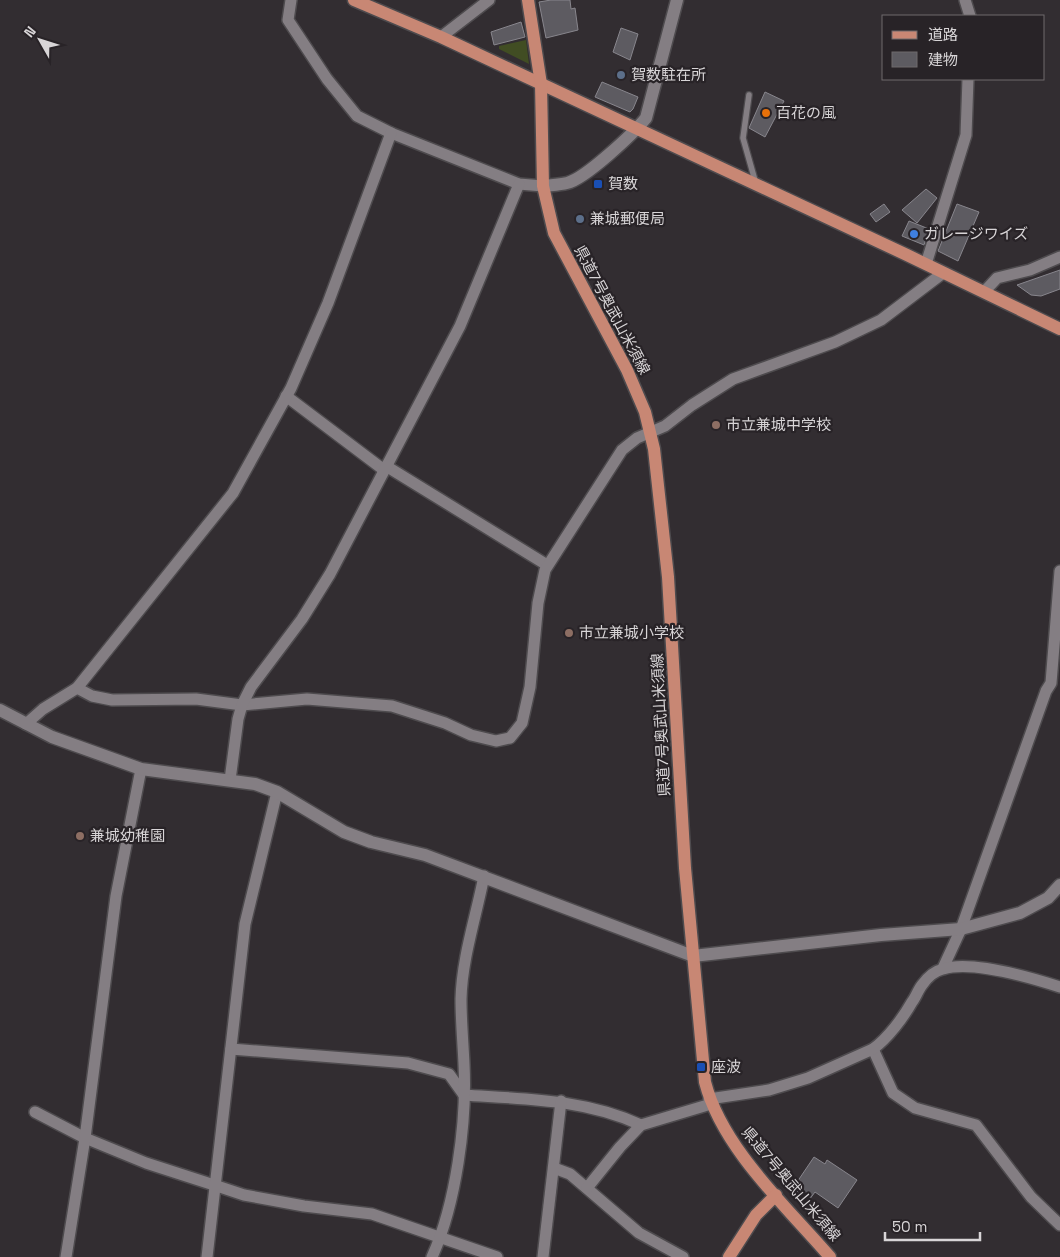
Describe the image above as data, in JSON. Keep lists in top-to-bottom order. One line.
{"streets":{"main road":["県道7号奥武山米須線"]},"places":{"other":["賀数駐在所","百花の風","兼城郵便局","ガレージワイズ","市立兼城中学校","市立兼城小学校","兼城幼稚園"],"transit":["賀数","座波"]},"legend":["道路","建物"],"scale_bar":"50 m","north":"top left"}
